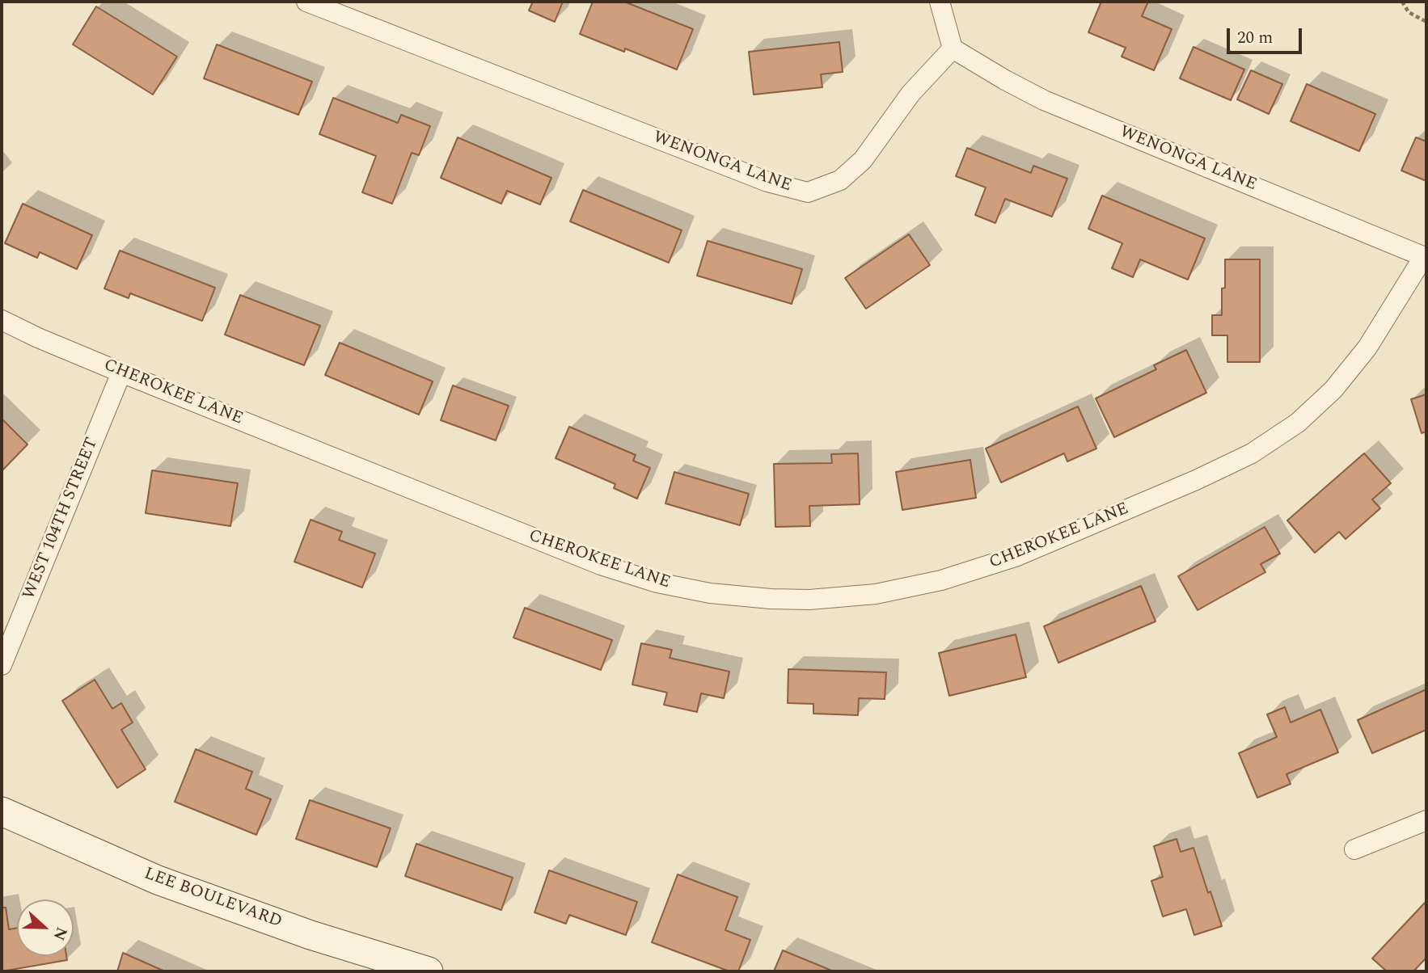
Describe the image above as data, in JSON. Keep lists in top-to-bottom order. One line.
{"streets":{"street":["WENONGA LANE","CHEROKEE LANE","WEST 104TH STREET","LEE BOULEVARD"]},"crossings":[["WENONGA LANE","CHEROKEE LANE"],["CHEROKEE LANE","WEST 104TH STREET"]],"scale_bar":"20 m","north":"right"}
